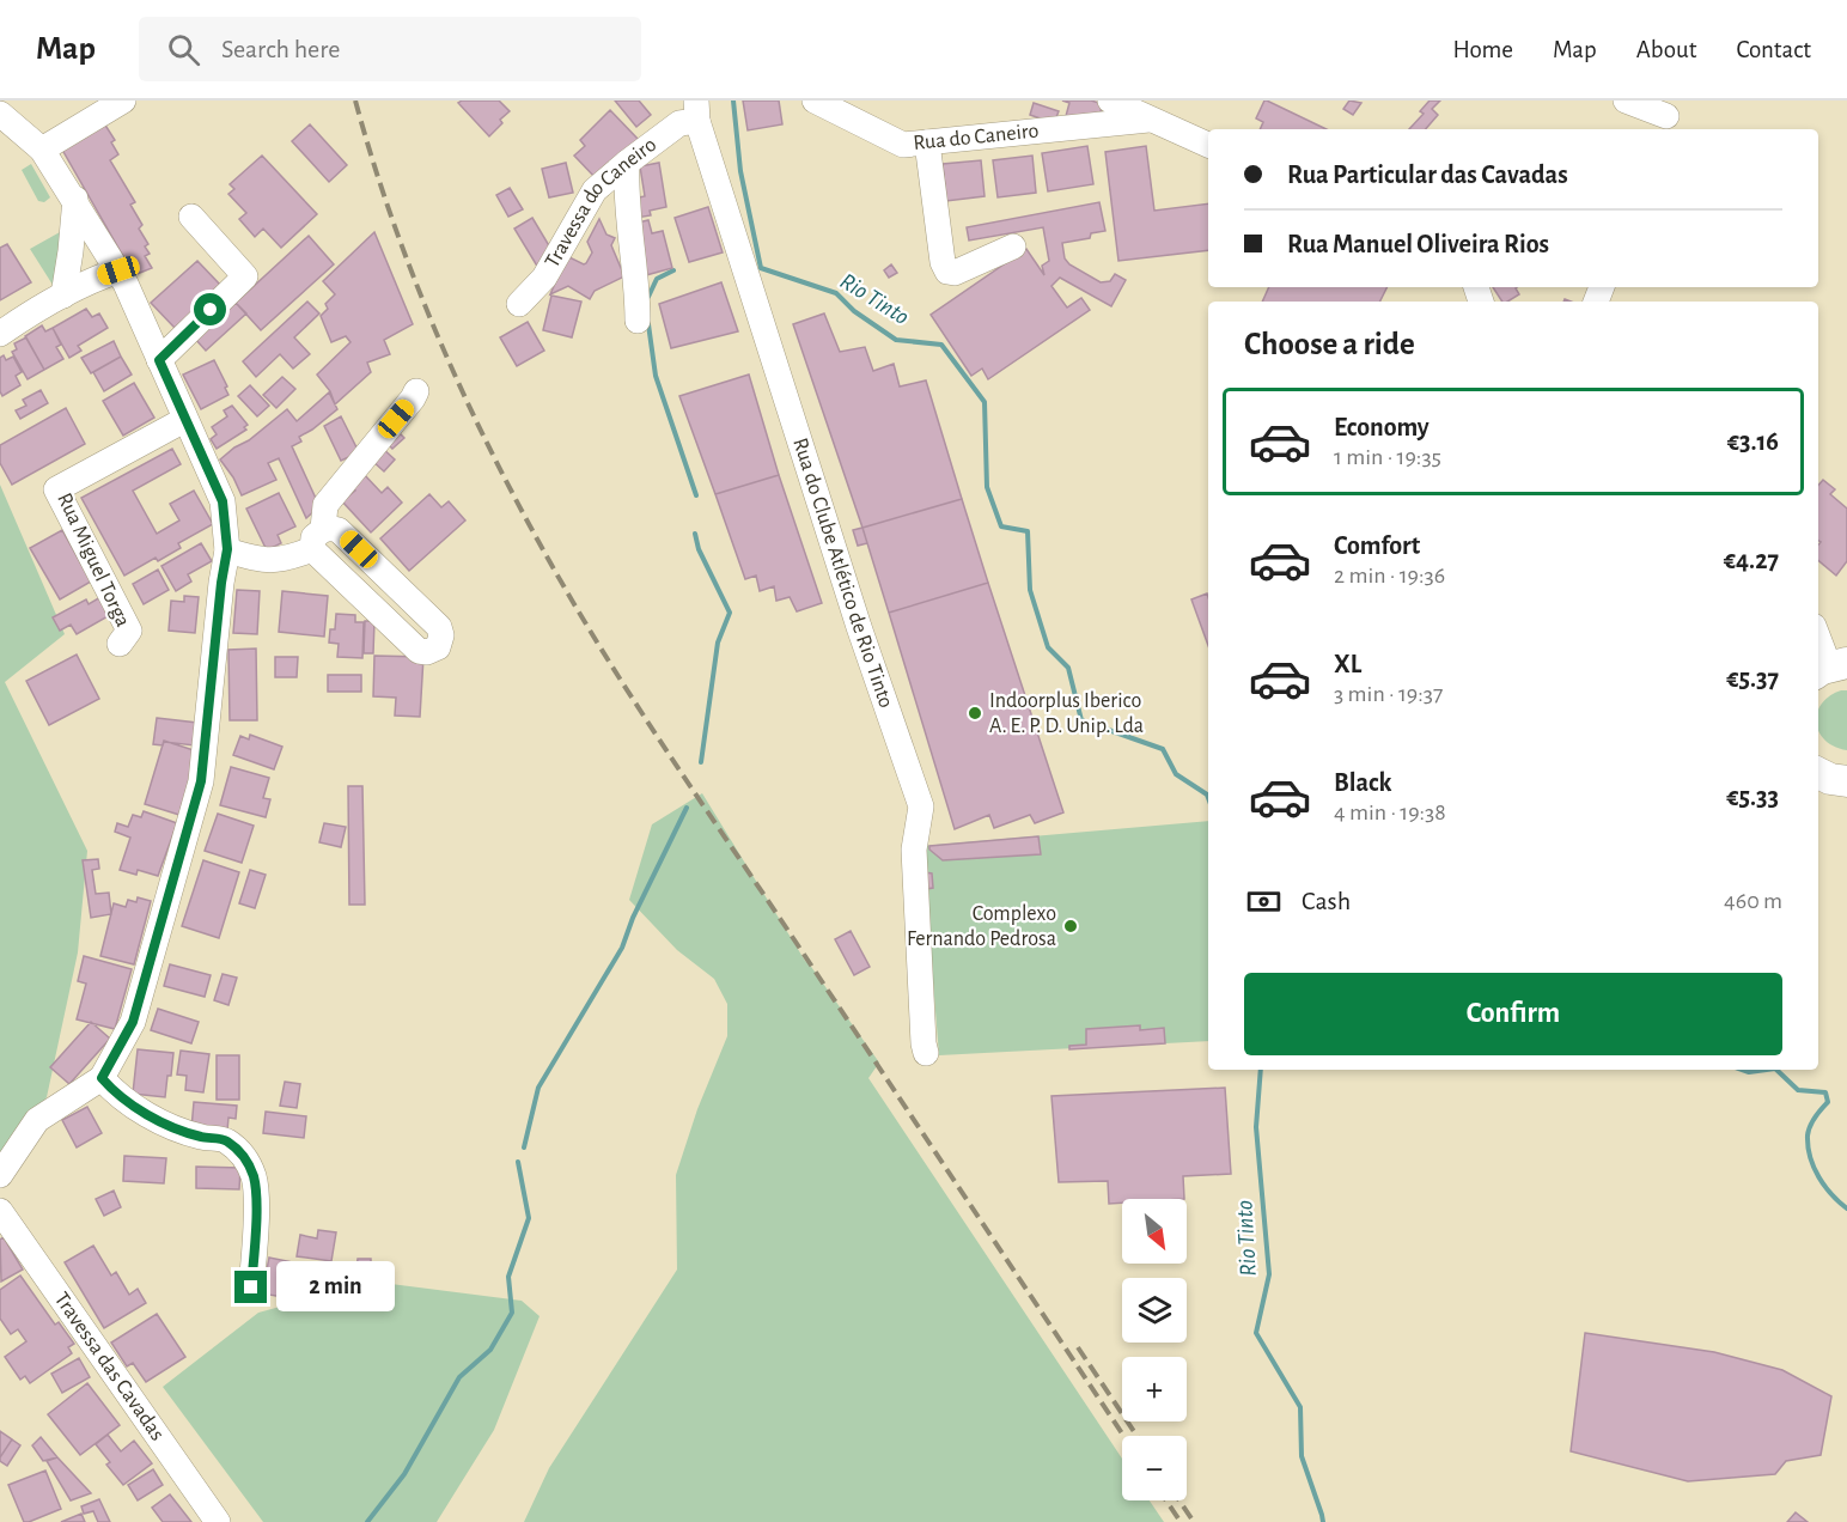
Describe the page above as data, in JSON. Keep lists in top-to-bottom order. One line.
{"streets":{"street":["Rua do Caneiro","Travessa do Caneiro","Rua Miguel Torga","Rua do Clube Atlético de Rio Tinto","Travessa das Cavadas"]},"crossings":[["Travessa do Caneiro","Rua do Clube Atlético de Rio Tinto"]],"water":["Rio Tinto"],"places":["Indoorplus Iberico A. E. P. D. Unip. Lda","Complexo Fernando Pedrosa"],"north":"bottom right","page":{"header":"Map","search":"Search here","nav":["Home","Map","About","Contact"],"banner":["Rua Particular das Cavadas","Rua Manuel Oliveira Rios"],"heading":"Choose a ride","list":[{"name":"Economy","note":"1 min · 19:35","value":"€3.16"},{"name":"Comfort","note":"2 min · 19:36","value":"€4.27"},{"name":"XL","note":"3 min · 19:37","value":"€5.37"},{"name":"Black","note":"4 min · 19:38","value":"€5.33"}],"pay":["Cash","460 m"],"buttons":"Confirm","map_buttons":["+","−"],"bubble":"2 min"}}
